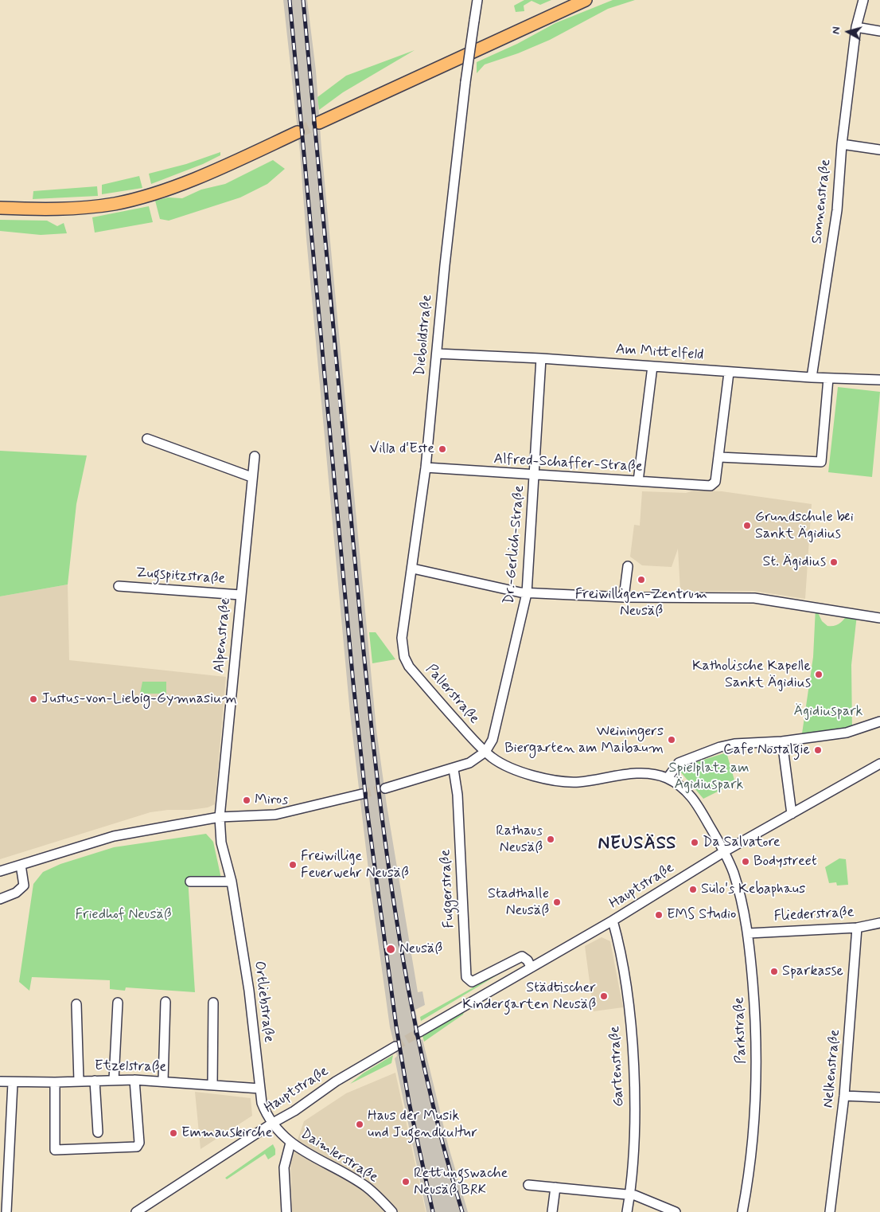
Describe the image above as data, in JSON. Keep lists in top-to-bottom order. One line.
{"streets":{"street":["Sonnenstraße","Dieboldstraße","Am Mittelfeld","Alfred-Schaffer-Straße","Dr.-Gerlich-Straße","Zugspitzstraße","Alpenstraße","Pallerstraße","Hauptstraße","Fuggerstraße","Fliederstraße","Ortliebstraße","Parkstraße","Gartenstraße","Etzelstraße","Nelkenstraße","Daimlerstraße"]},"crossings":[["Sonnenstraße","Am Mittelfeld"],["Dieboldstraße","Am Mittelfeld"],["Dieboldstraße","Alfred-Schaffer-Straße"],["Dieboldstraße","Pallerstraße"],["Am Mittelfeld","Dr.-Gerlich-Straße"],["Alfred-Schaffer-Straße","Dr.-Gerlich-Straße"],["Dr.-Gerlich-Straße","Pallerstraße"],["Zugspitzstraße","Alpenstraße"],["Alpenstraße","Ortliebstraße"],["Pallerstraße","Parkstraße"],["Hauptstraße","Fuggerstraße"],["Hauptstraße","Ortliebstraße"],["Hauptstraße","Parkstraße"],["Hauptstraße","Gartenstraße"],["Hauptstraße","Daimlerstraße"],["Fliederstraße","Parkstraße"],["Fliederstraße","Nelkenstraße"],["Ortliebstraße","Etzelstraße"],["Ortliebstraße","Daimlerstraße"]],"districts":["NEUSÄSS"],"parks":["Ägidiuspark","Spielplatz am Ägidiuspark","Friedhof Neusäß"],"places":["Villa d'Este","Grundschule bei Sankt Ägidius","St. Ägidius","Freiwilligen-Zentrum Neusäß","Katholische Kapelle Sankt Ägidius","Justus-von-Liebig-Gymnasium","Weiningers Biergarten am Maibaum","Cafe Nostalgie","Miros","Rathaus Neusäß","Da Salvatore","Bodystreet","Freiwillige Feuerwehr Neusäß","Sülo's Kebaphaus","Stadthalle Neusäß","EMS Studio","Neusäß","Sparkasse","Städtischer Kindergarten Neusäß","Haus der Musik und Jugendkultur","Emmauskirche","Rettungswache Neusäß BRK"],"north":"left"}
